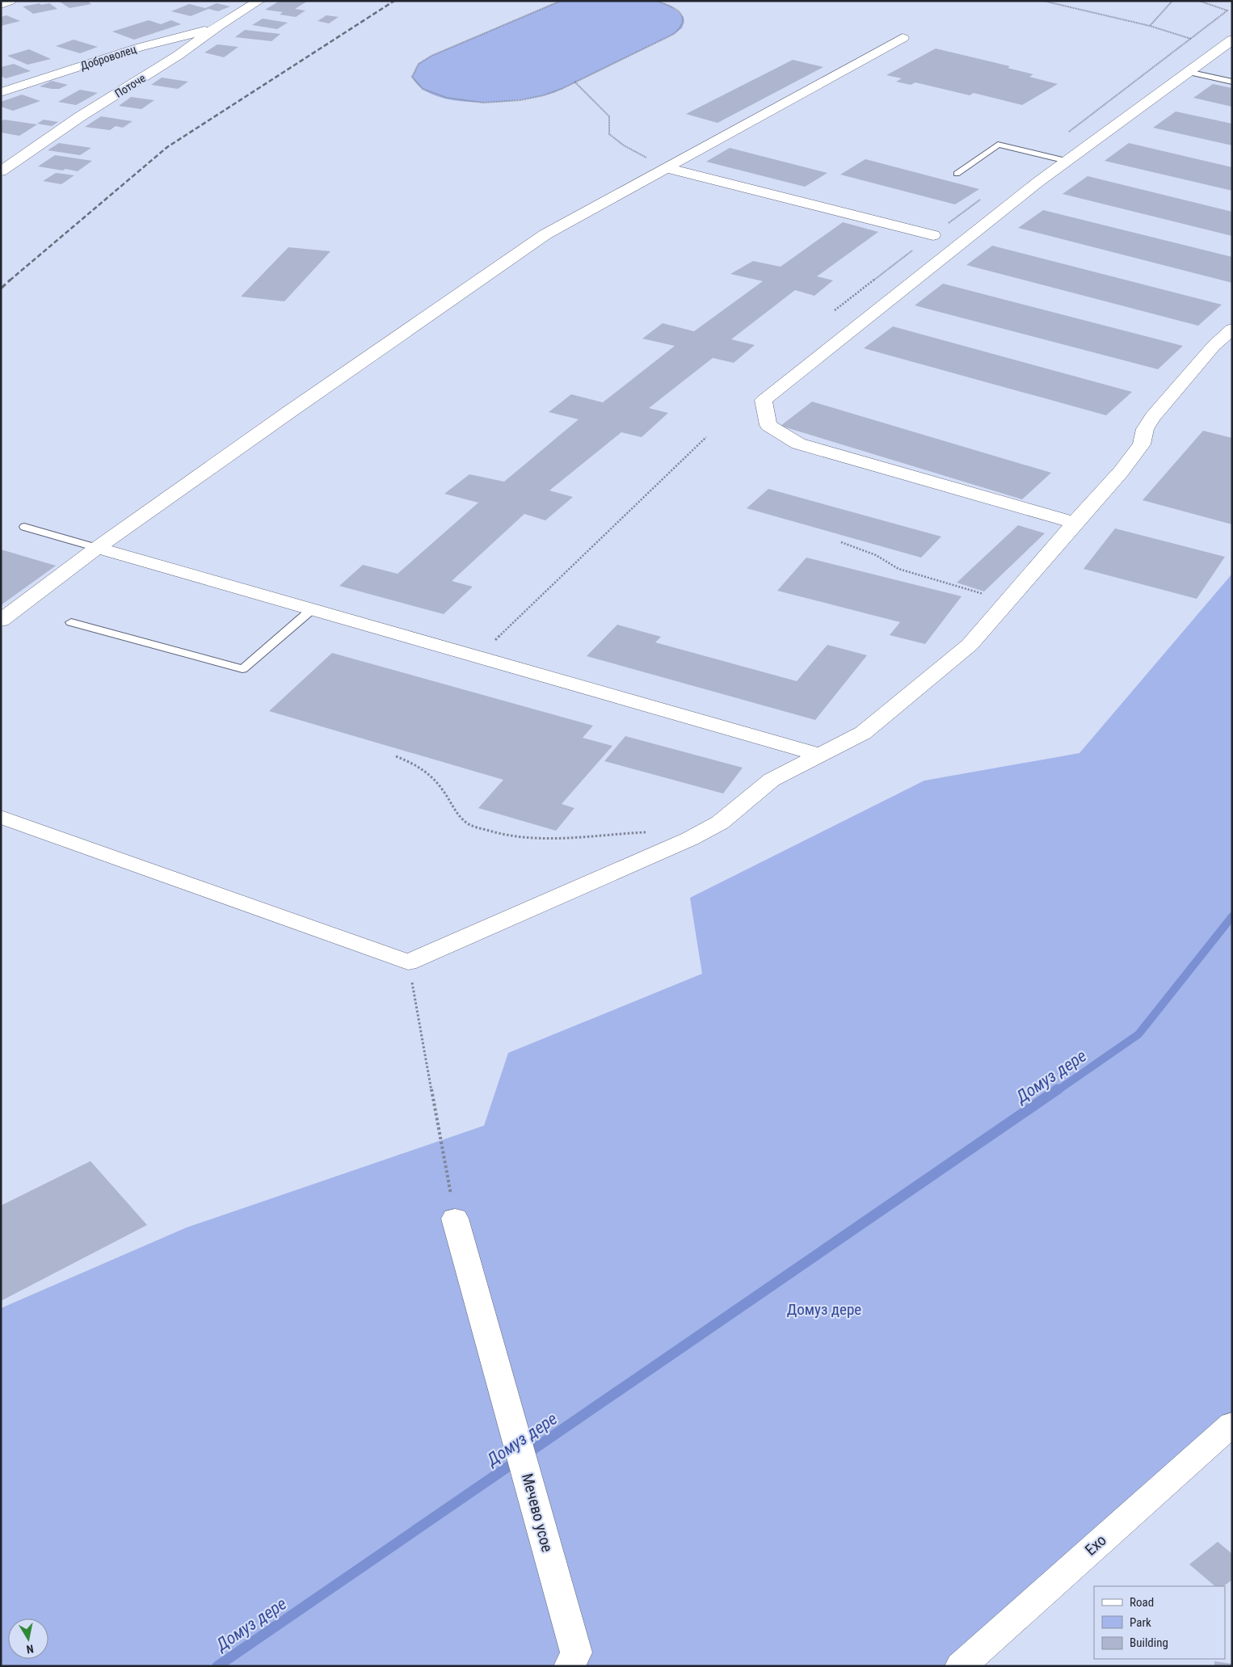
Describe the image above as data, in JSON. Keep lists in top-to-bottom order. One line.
{"streets":{"street":["Доброволец","Поточе","Мечево усое","Ехо"]},"crossings":[["Доброволец","Поточе"]],"water":["Домуз дере"],"parks":["Домуз дере"],"legend":["Road","Park","Building"],"north":"bottom"}
